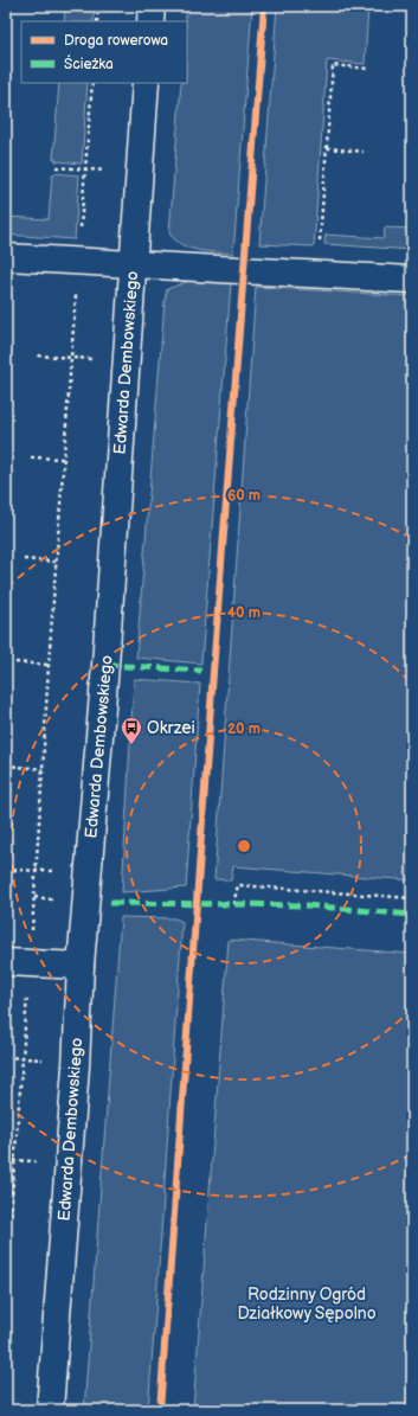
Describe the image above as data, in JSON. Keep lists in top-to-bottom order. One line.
{"streets":{"street":["Edwarda Dembowskiego"]},"parks":["Rodzinny Ogród Działkowy Sępolno"],"places":{"bus stop":["Okrzei"]},"legend":["Droga rowerowa","Ścieżka"],"rings":["60 m","40 m","20 m"]}
